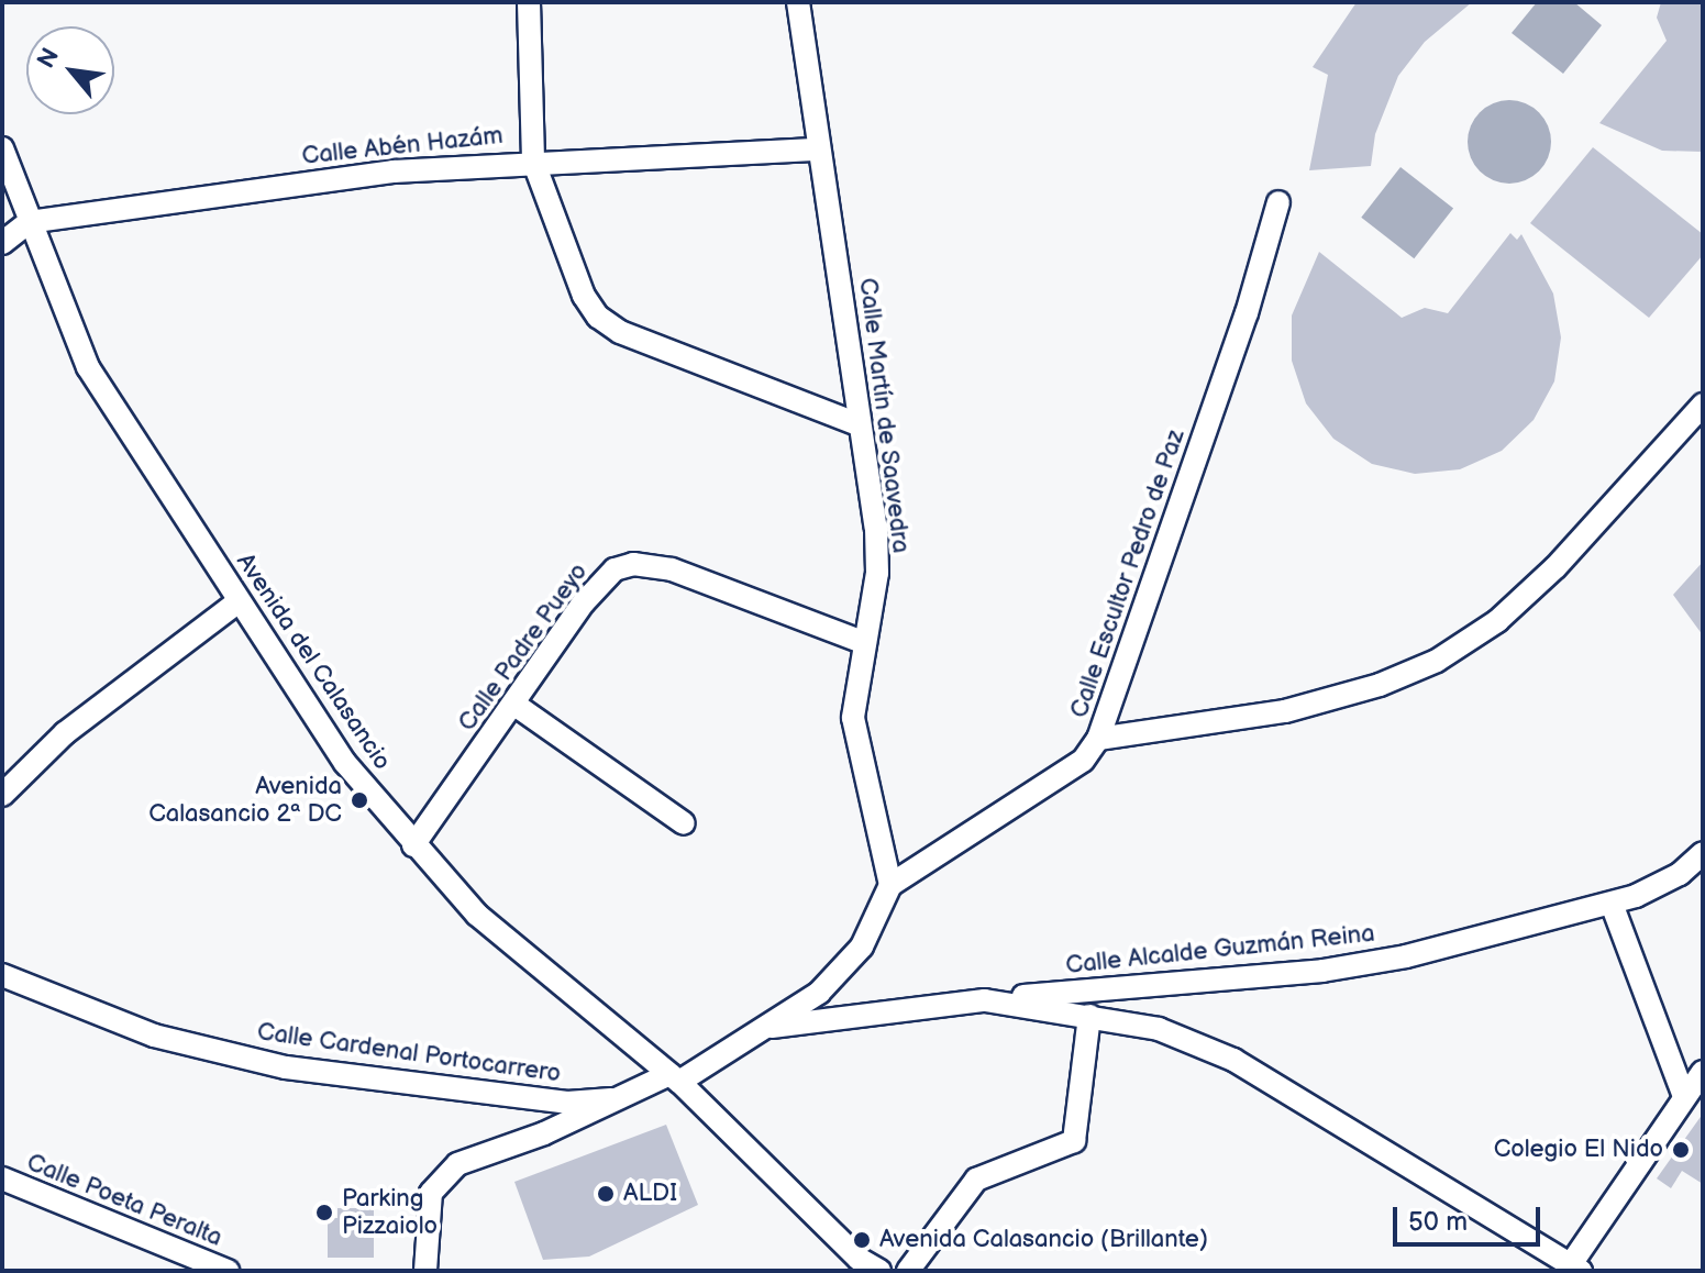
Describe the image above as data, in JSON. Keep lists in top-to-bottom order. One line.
{"streets":{"street":["Calle Abén Hazám","Calle Martín de Saavedra","Calle Escultor Pedro de Paz","Calle Padre Pueyo","Avenida del Calasancio","Calle Alcalde Guzmán Reina","Calle Cardenal Portocarrero","Calle Poeta Peralta"]},"crossings":[["Calle Abén Hazám","Calle Martín de Saavedra"],["Calle Abén Hazám","Avenida del Calasancio"],["Calle Martín de Saavedra","Calle Escultor Pedro de Paz"],["Calle Martín de Saavedra","Calle Padre Pueyo"],["Calle Padre Pueyo","Avenida del Calasancio"],["Avenida del Calasancio","Calle Cardenal Portocarrero"]],"places":["Avenida Calasancio 2ª DC","Colegio El Nido","ALDI","Parking Pizzaiolo","Avenida Calasancio (Brillante)"],"scale_bar":"50 m","north":"top left"}
